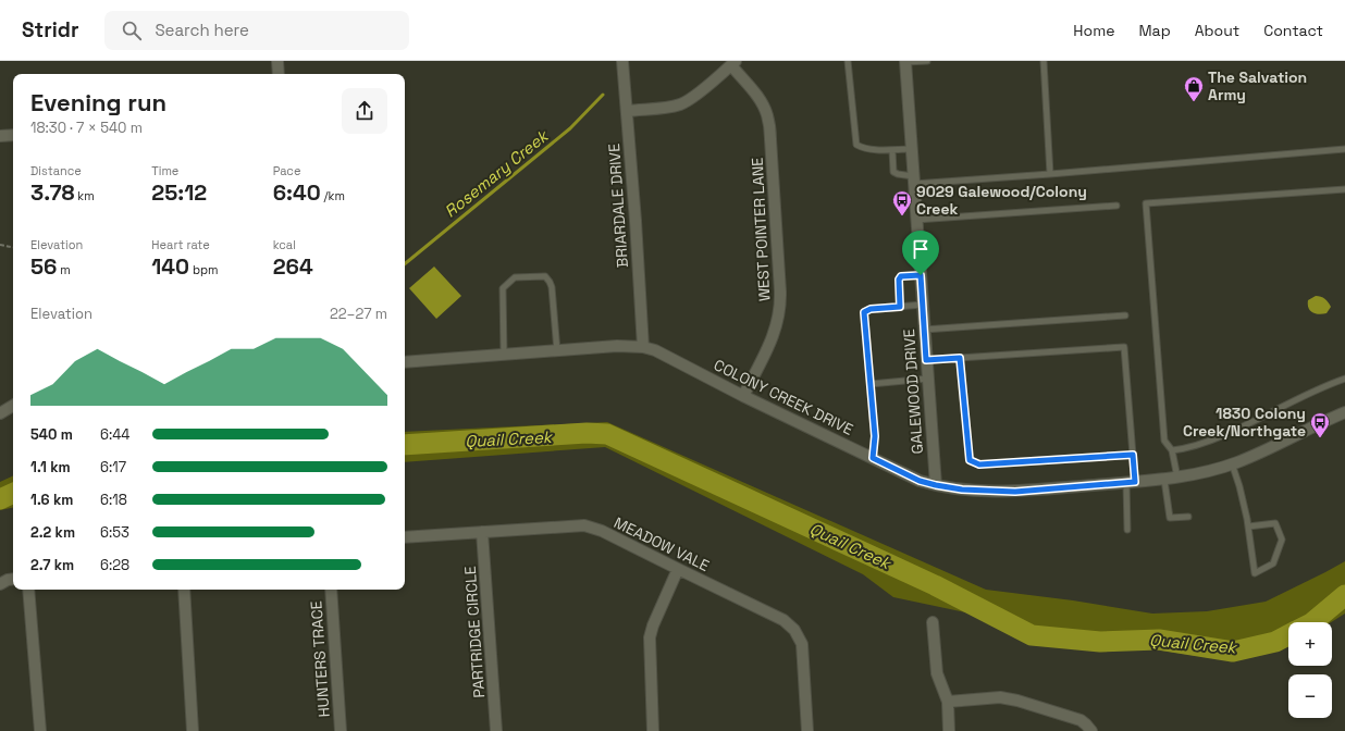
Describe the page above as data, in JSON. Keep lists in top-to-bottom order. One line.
{"streets":{"street":["BRIARDALE DRIVE","WEST POINTER LANE","GALEWOOD DRIVE","COLONY CREEK DRIVE","MEADOW VALE","PARTRIDGE CIRCLE","HUNTERS TRACE"]},"crossings":[["BRIARDALE DRIVE","COLONY CREEK DRIVE"],["WEST POINTER LANE","COLONY CREEK DRIVE"],["GALEWOOD DRIVE","COLONY CREEK DRIVE"],["MEADOW VALE","PARTRIDGE CIRCLE"]],"water":["Rosemary Creek","Quail Creek"],"places":{"shop":["The Salvation Army"],"bus stop":["9029 Galewood/Colony Creek","1830 Colony Creek/Northgate"]},"page":{"header":"Stridr","search":"Search here","nav":["Home","Map","About","Contact"],"heading":["Evening run","18:30 · 7 × 540 m"],"stats":[["Distance","3.78 km"],["Time","25:12"],["Pace","6:40 /km"],["Elevation","56 m"],["Heart rate","140 bpm"],["kcal","264"]],"chart":["Elevation","22–27 m"],"list":[{"name":"540 m","note":"6:44"},{"name":"1.1 km","note":"6:17"},{"name":"1.6 km","note":"6:18"},{"name":"2.2 km","note":"6:53"},{"name":"2.7 km","note":"6:28"}],"map_buttons":["+","−"]}}
